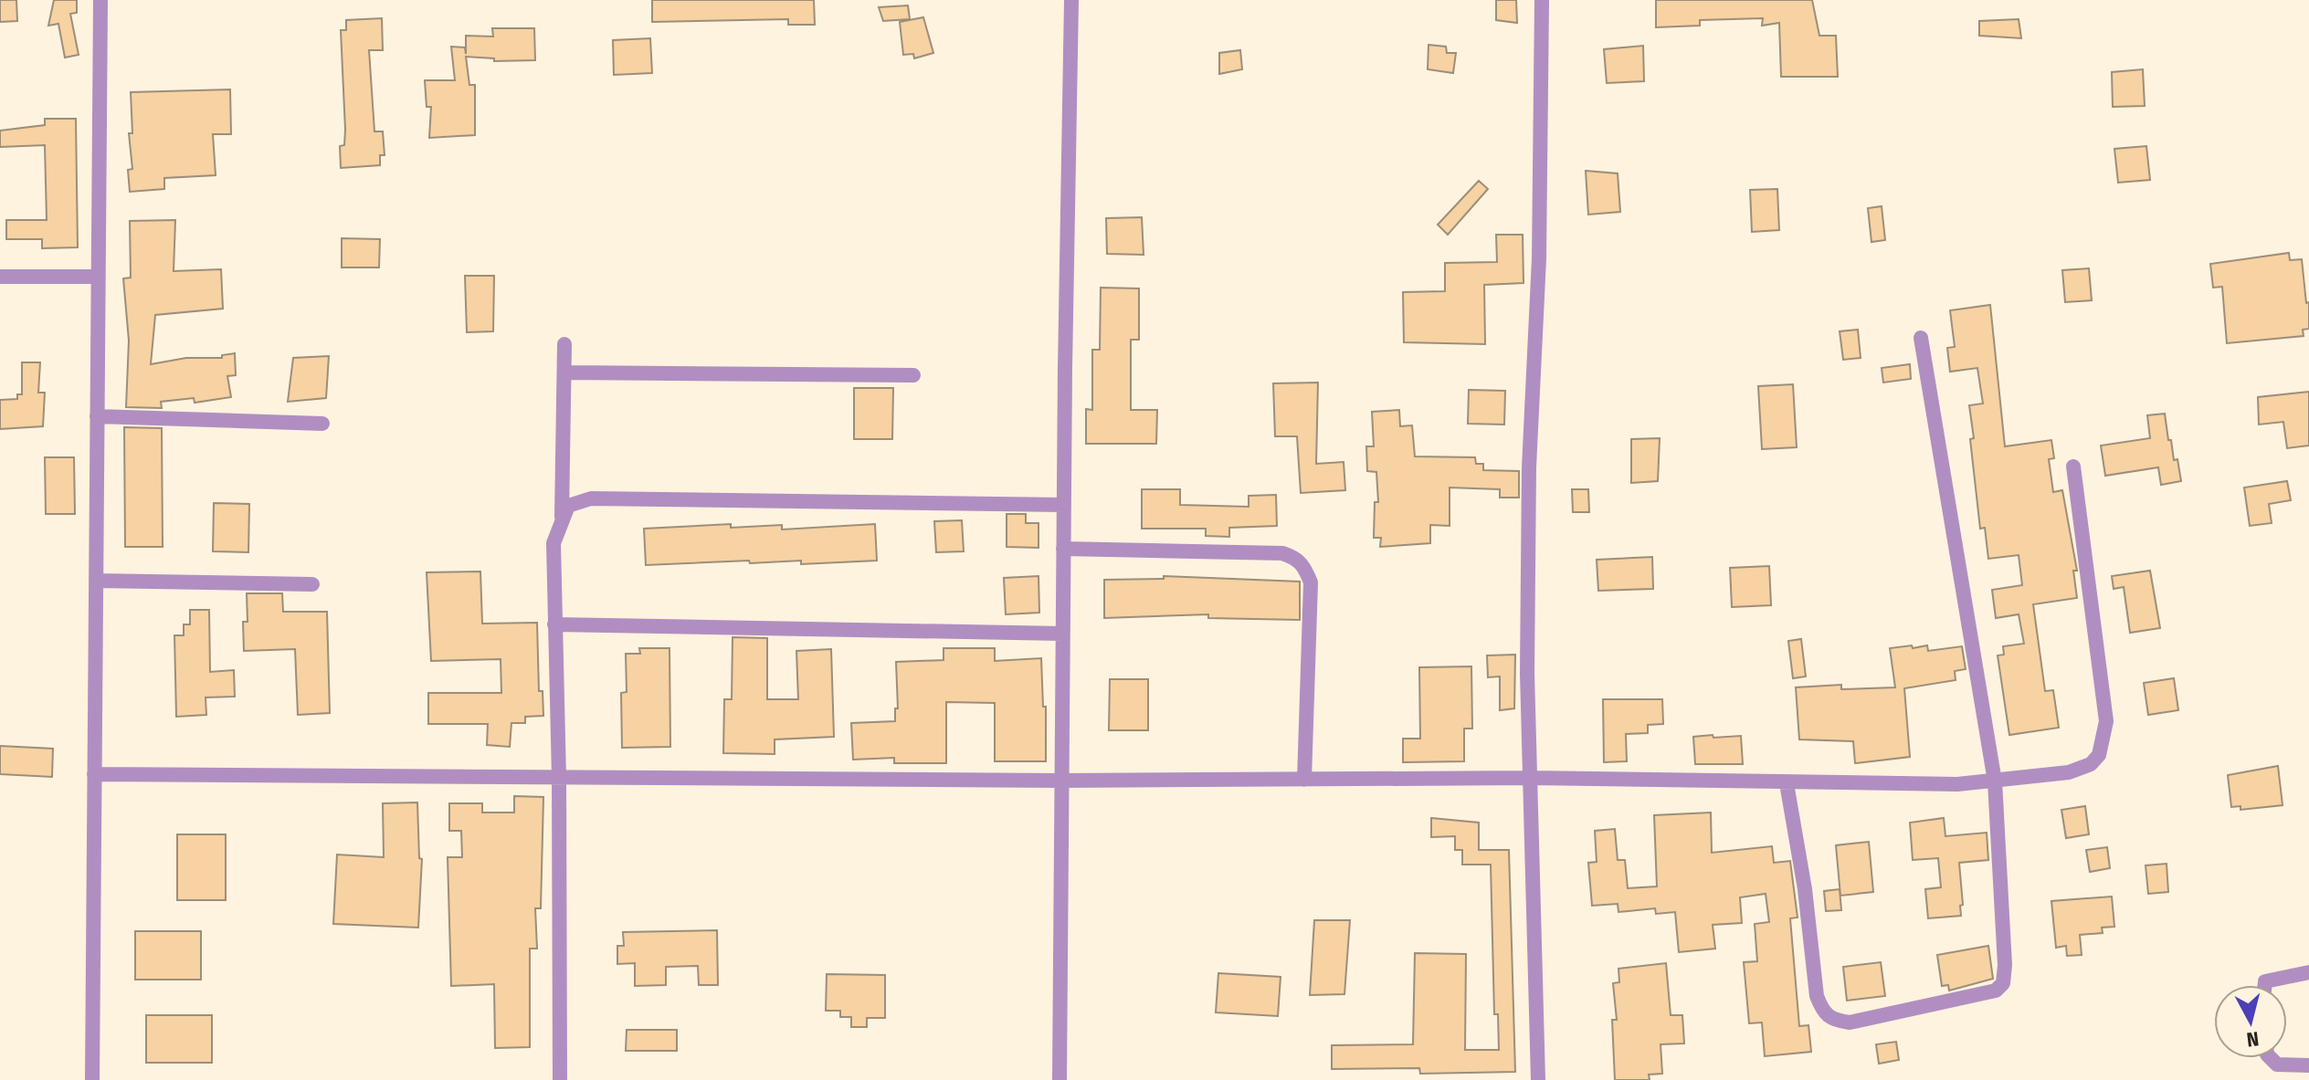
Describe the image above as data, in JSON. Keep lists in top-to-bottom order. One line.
{"north":"bottom"}
